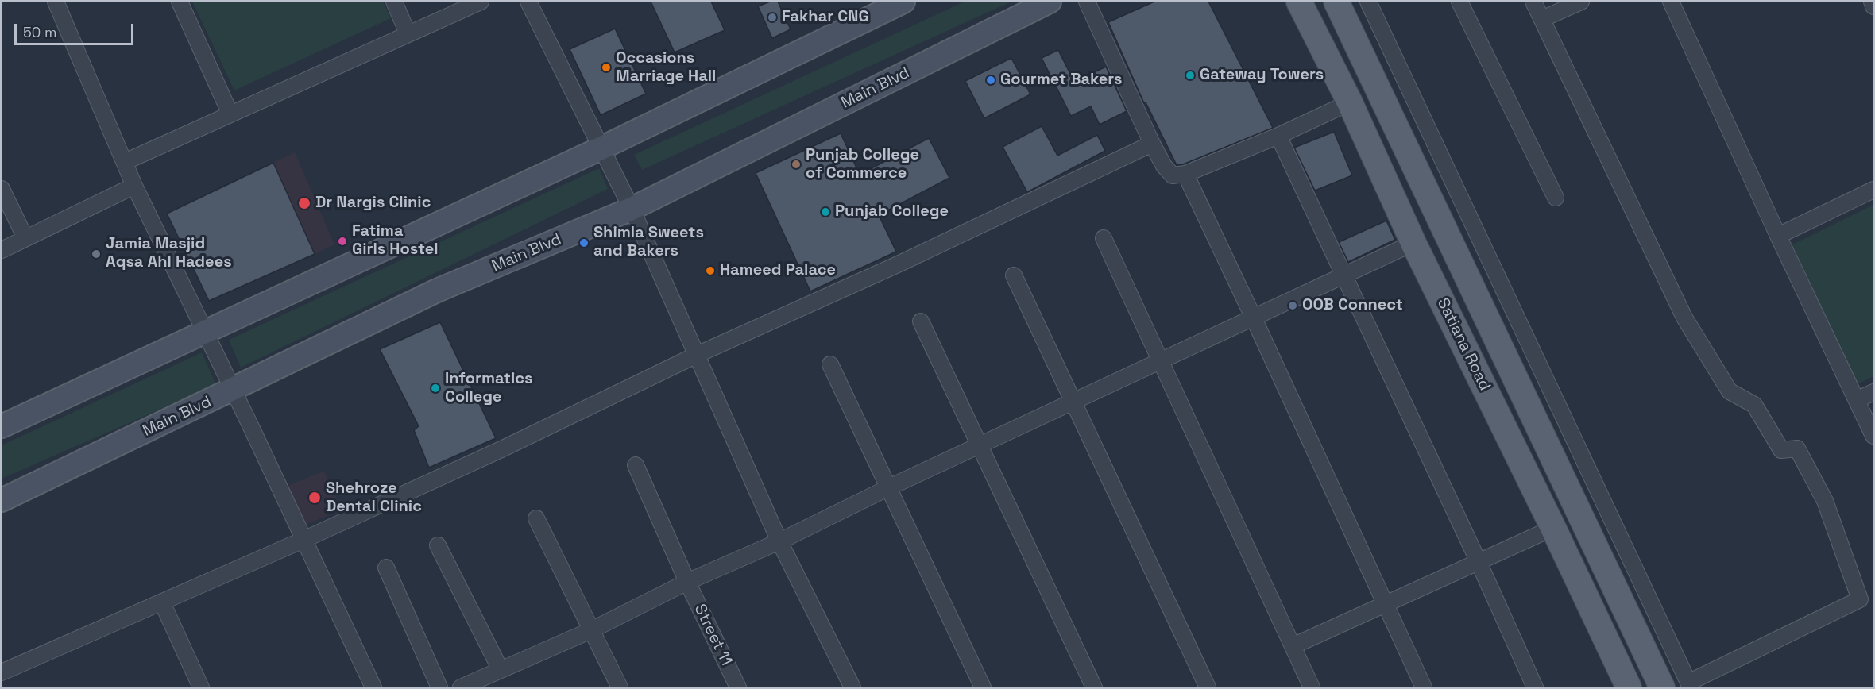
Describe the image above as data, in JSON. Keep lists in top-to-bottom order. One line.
{"streets":{"main road":["Main Blvd","Satiana Road"],"street":["Street 11"]},"places":["Fakhar CNG","Occasions Marriage Hall","Gateway Towers","Gourmet Bakers","Punjab College of Commerce","Dr Nargis Clinic","Punjab College","Fatima Girls Hostel","Shimla Sweets and Bakers","Jamia Masjid Aqsa Ahl Hadees","Hameed Palace","OOB Connect","Informatics College","Shehroze Dental Clinic"],"scale_bar":"50 m"}
